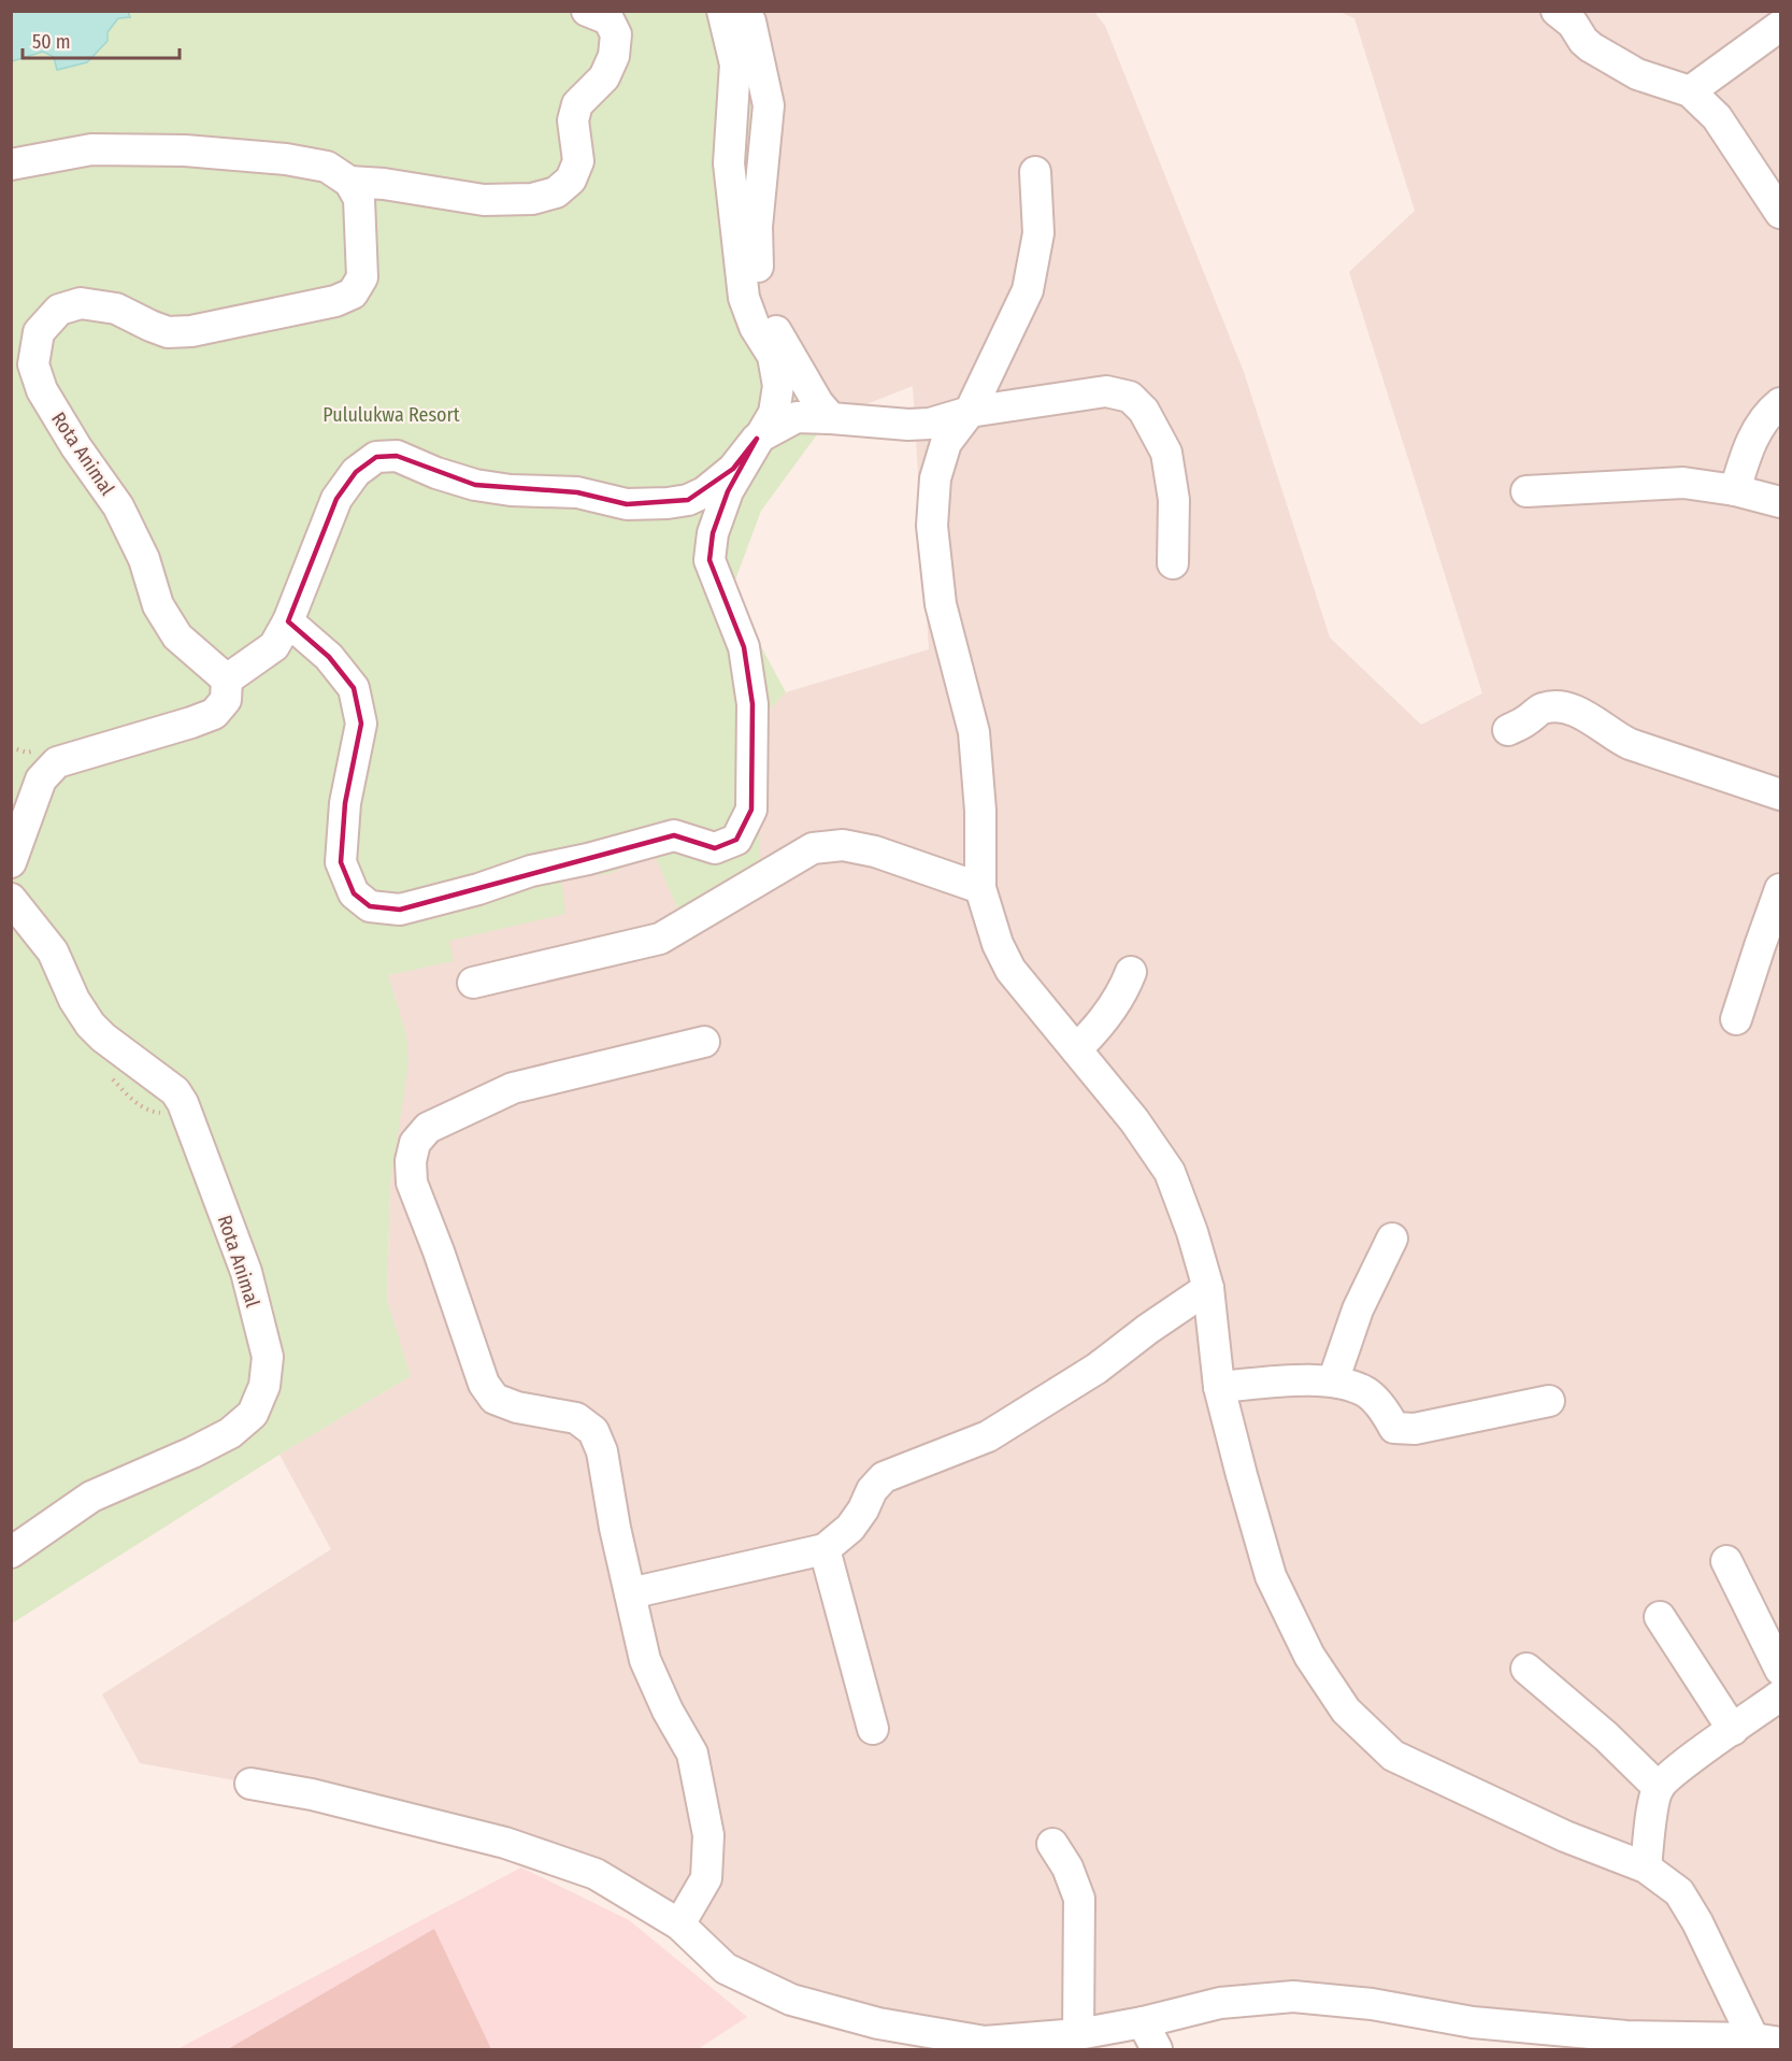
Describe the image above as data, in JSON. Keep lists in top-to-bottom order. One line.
{"streets":{"street":["Rota Animal"]},"parks":["Pululukwa Resort"],"scale_bar":"50 m"}
